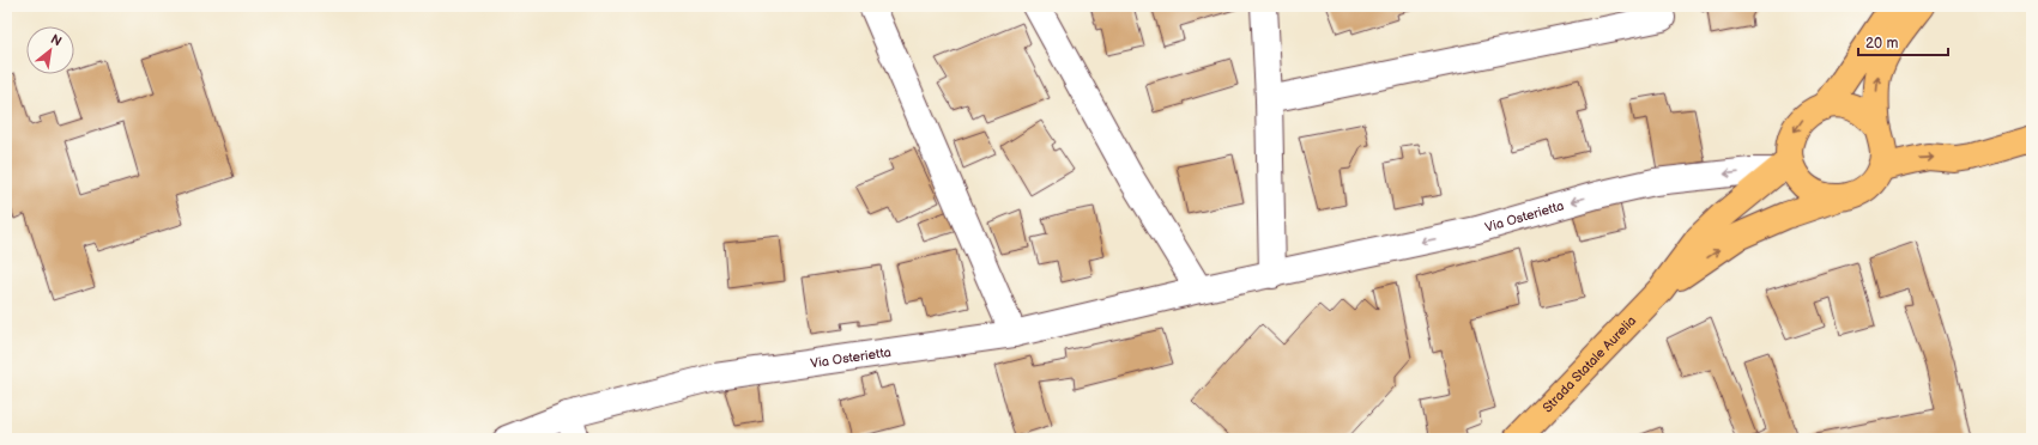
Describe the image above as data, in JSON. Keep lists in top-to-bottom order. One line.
{"streets":{"main road":["Strada Statale Aurelia"],"street":["Via Osterietta"]},"scale_bar":"20 m","north":"top right"}
